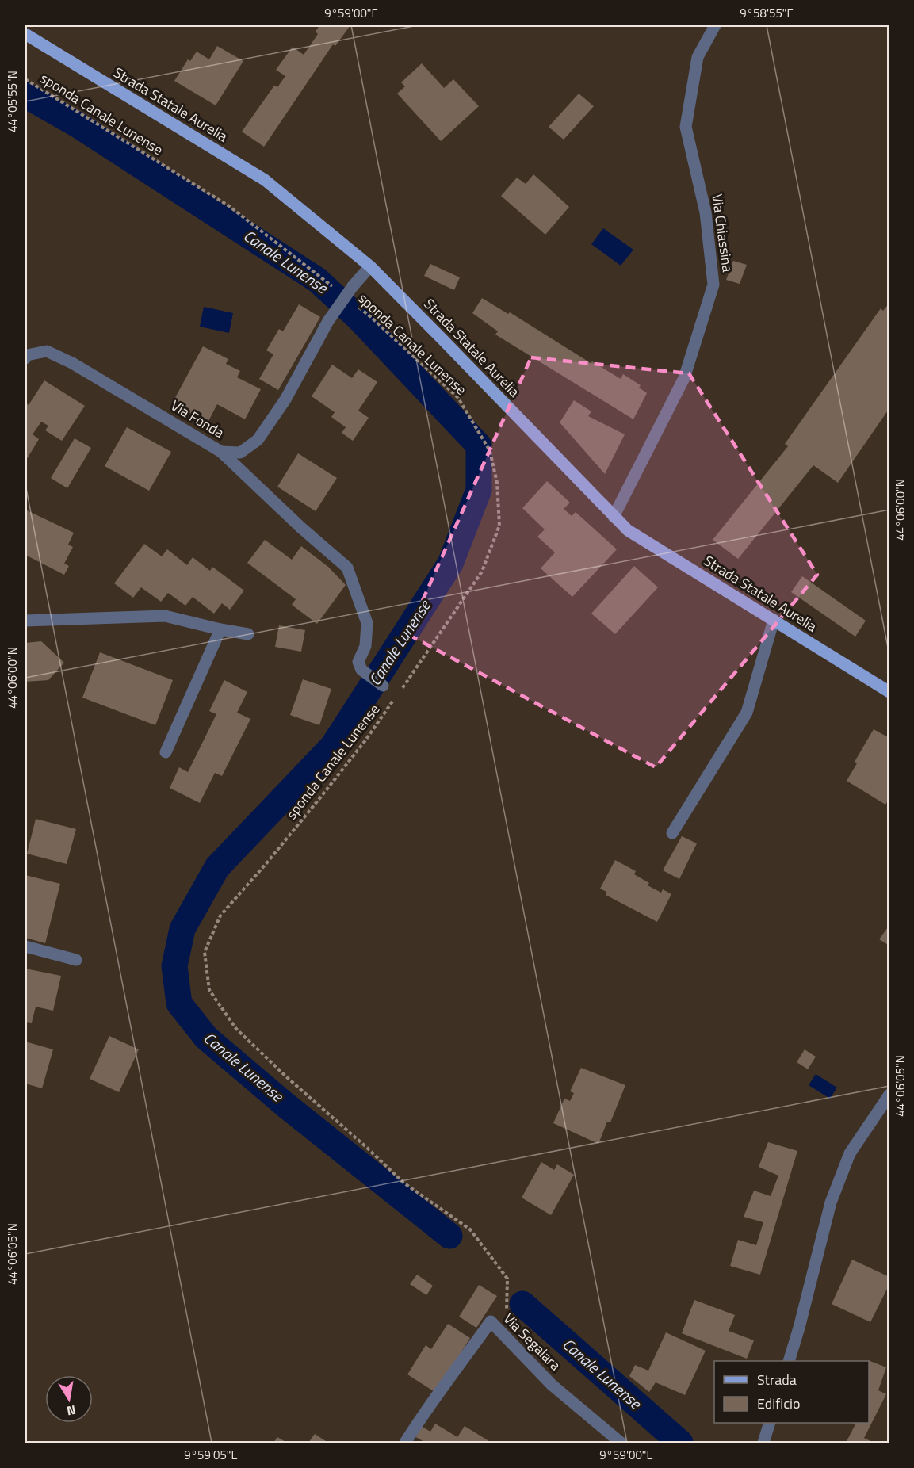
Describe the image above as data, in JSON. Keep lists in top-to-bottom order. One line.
{"streets":{"main road":["Strada Statale Aurelia"],"street":["Via Chiassina","Via Fonda","Via Segalara"],"path":["sponda Canale Lunense"]},"crossings":[["Strada Statale Aurelia","Via Chiassina"],["Strada Statale Aurelia","Via Fonda"]],"water":["Canale Lunense"],"legend":["Strada","Edificio"],"north":"bottom","coordinates":["9°59'00\"E","9°58'55\"E","44°05'55\"N","44°06'00\"N","44°06'05\"N","9°59'05\"E"]}
